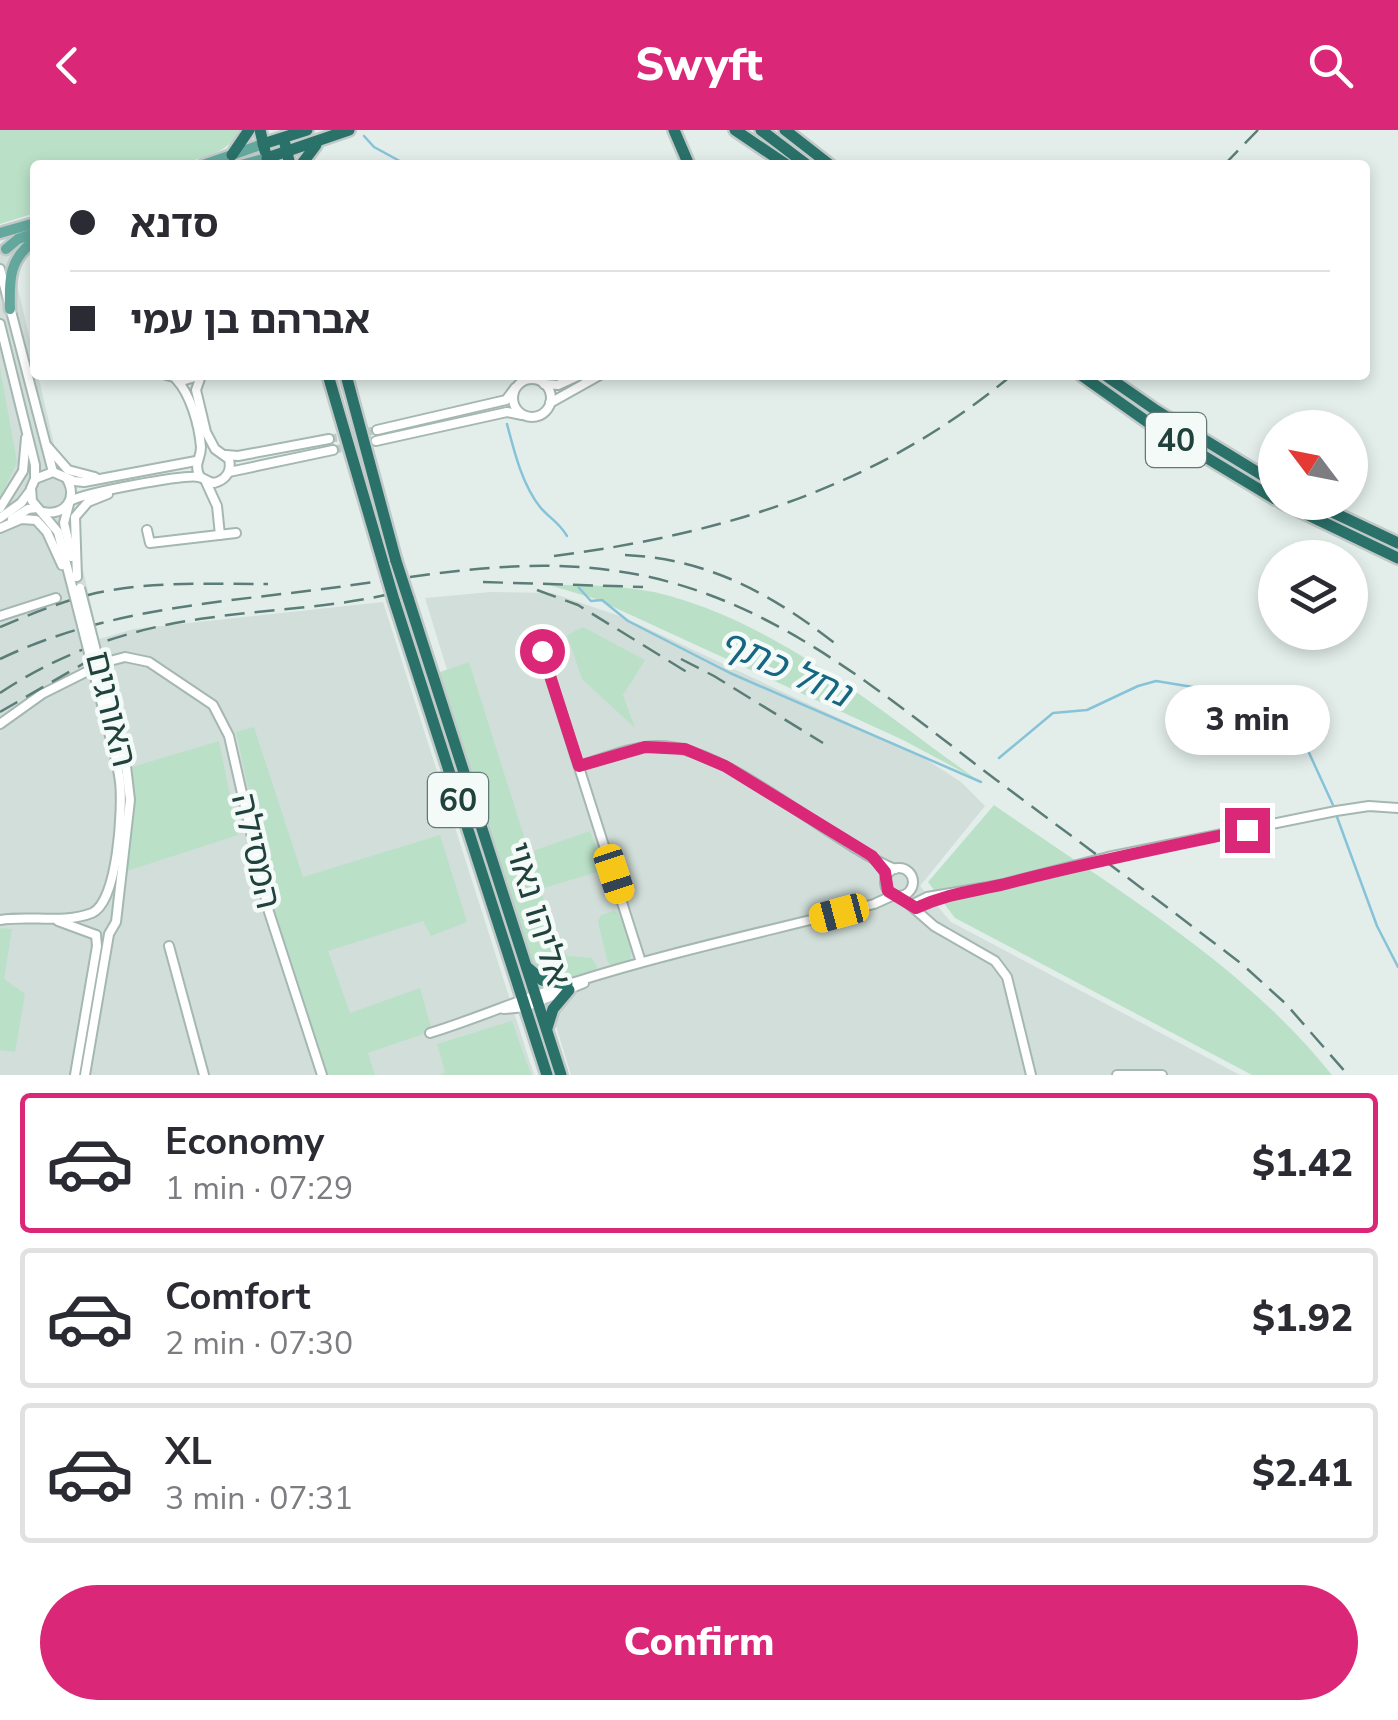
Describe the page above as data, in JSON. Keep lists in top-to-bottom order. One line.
{"streets":{"highway":["40","60","אליהו נאוי"],"street":["האורגים","המסילה"]},"crossings":[["60","אליהו נאוי"]],"water":["נחל כתף"],"north":"top left","page":{"header":"Swyft","banner":["סדנא","אברהם בן עמי"],"bubble":"3 min","list":[{"name":"Economy","note":"1 min · 07:29","value":"$1.42"},{"name":"Comfort","note":"2 min · 07:30","value":"$1.92"},{"name":"XL","note":"3 min · 07:31","value":"$2.41"}],"buttons":"Confirm"}}
